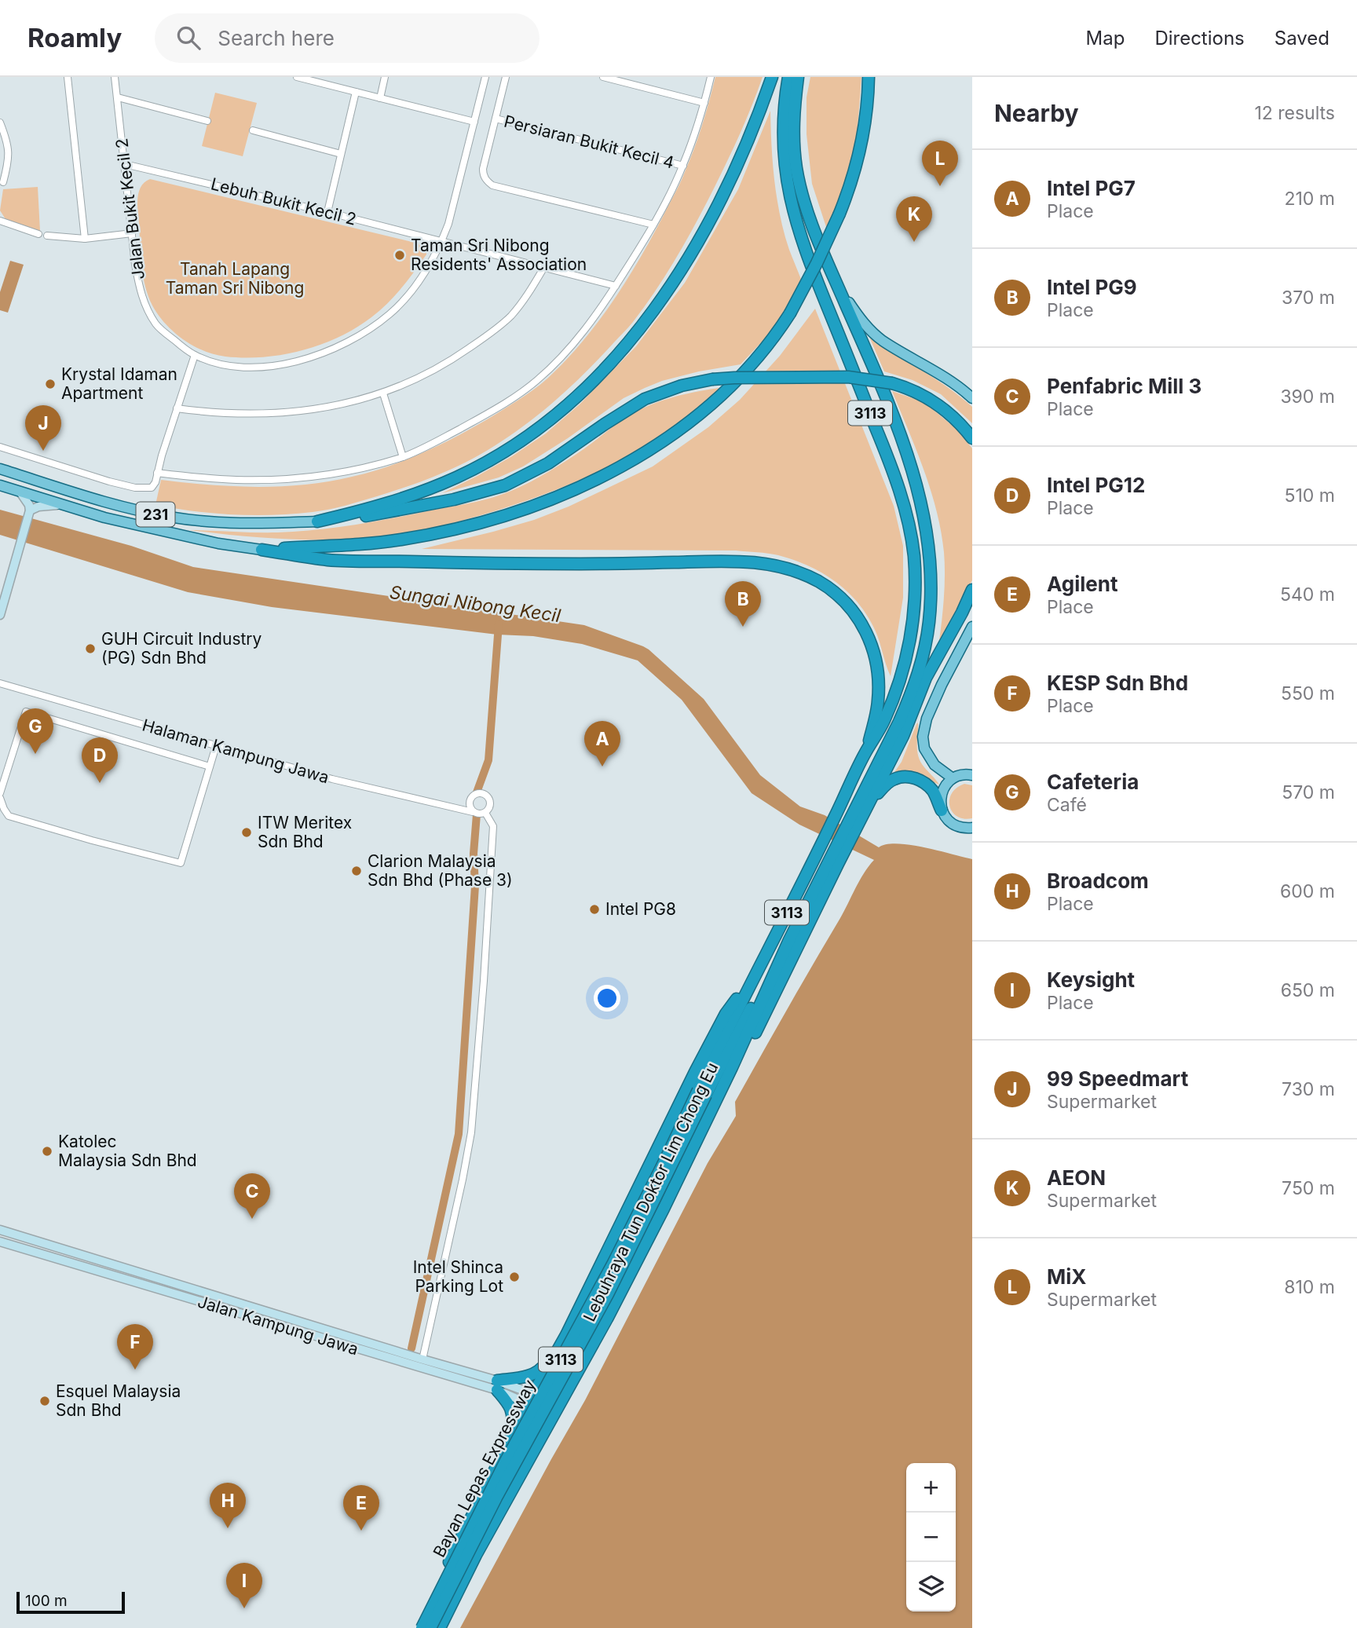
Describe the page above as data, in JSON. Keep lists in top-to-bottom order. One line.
{"streets":{"highway":["3113","Lebuhraya Tun Doktor Lim Chong Eu","Bayan Lepas Expressway"],"main road":["231"],"street":["Persiaran Bukit Kecil 4","Lebuh Bukit Kecil 2","Jalan Bukit Kecil 2","Halaman Kampung Jawa","Jalan Kampung Jawa"]},"crossings":[["Lebuh Bukit Kecil 2","Jalan Bukit Kecil 2"],["Lebuhraya Tun Doktor Lim Chong Eu","Jalan Kampung Jawa"],["Lebuhraya Tun Doktor Lim Chong Eu","Bayan Lepas Expressway"]],"water":["Sungai Nibong Kecil"],"parks":["Tanah Lapang Taman Sri Nibong"],"places":["Taman Sri Nibong Residents' Association","Krystal Idaman Apartment","GUH Circuit Industry (PG) Sdn Bhd","ITW Meritex Sdn Bhd","Clarion Malaysia Sdn Bhd (Phase 3)","Intel PG8","Katolec Malaysia Sdn Bhd","Intel Shinca Parking Lot","Esquel Malaysia Sdn Bhd"],"scale_bar":"100 m","page":{"header":"Roamly","search":"Search here","nav":["Map","Directions","Saved"],"heading":["Nearby","12 results"],"pins":["L","K","J","B","G","A","D","C","F","H","E","I"],"list":[{"mark":"A","name":"Intel PG7","note":"Place","value":"210 m"},{"mark":"B","name":"Intel PG9","note":"Place","value":"370 m"},{"mark":"C","name":"Penfabric Mill 3","note":"Place","value":"390 m"},{"mark":"D","name":"Intel PG12","note":"Place","value":"510 m"},{"mark":"E","name":"Agilent","note":"Place","value":"540 m"},{"mark":"F","name":"KESP Sdn Bhd","note":"Place","value":"550 m"},{"mark":"G","name":"Cafeteria","note":"Café","value":"570 m"},{"mark":"H","name":"Broadcom","note":"Place","value":"600 m"},{"mark":"I","name":"Keysight","note":"Place","value":"650 m"},{"mark":"J","name":"99 Speedmart","note":"Supermarket","value":"730 m"},{"mark":"K","name":"AEON","note":"Supermarket","value":"750 m"},{"mark":"L","name":"MiX","note":"Supermarket","value":"810 m"}],"map_buttons":["+","−"],"scale":"100 m"}}
